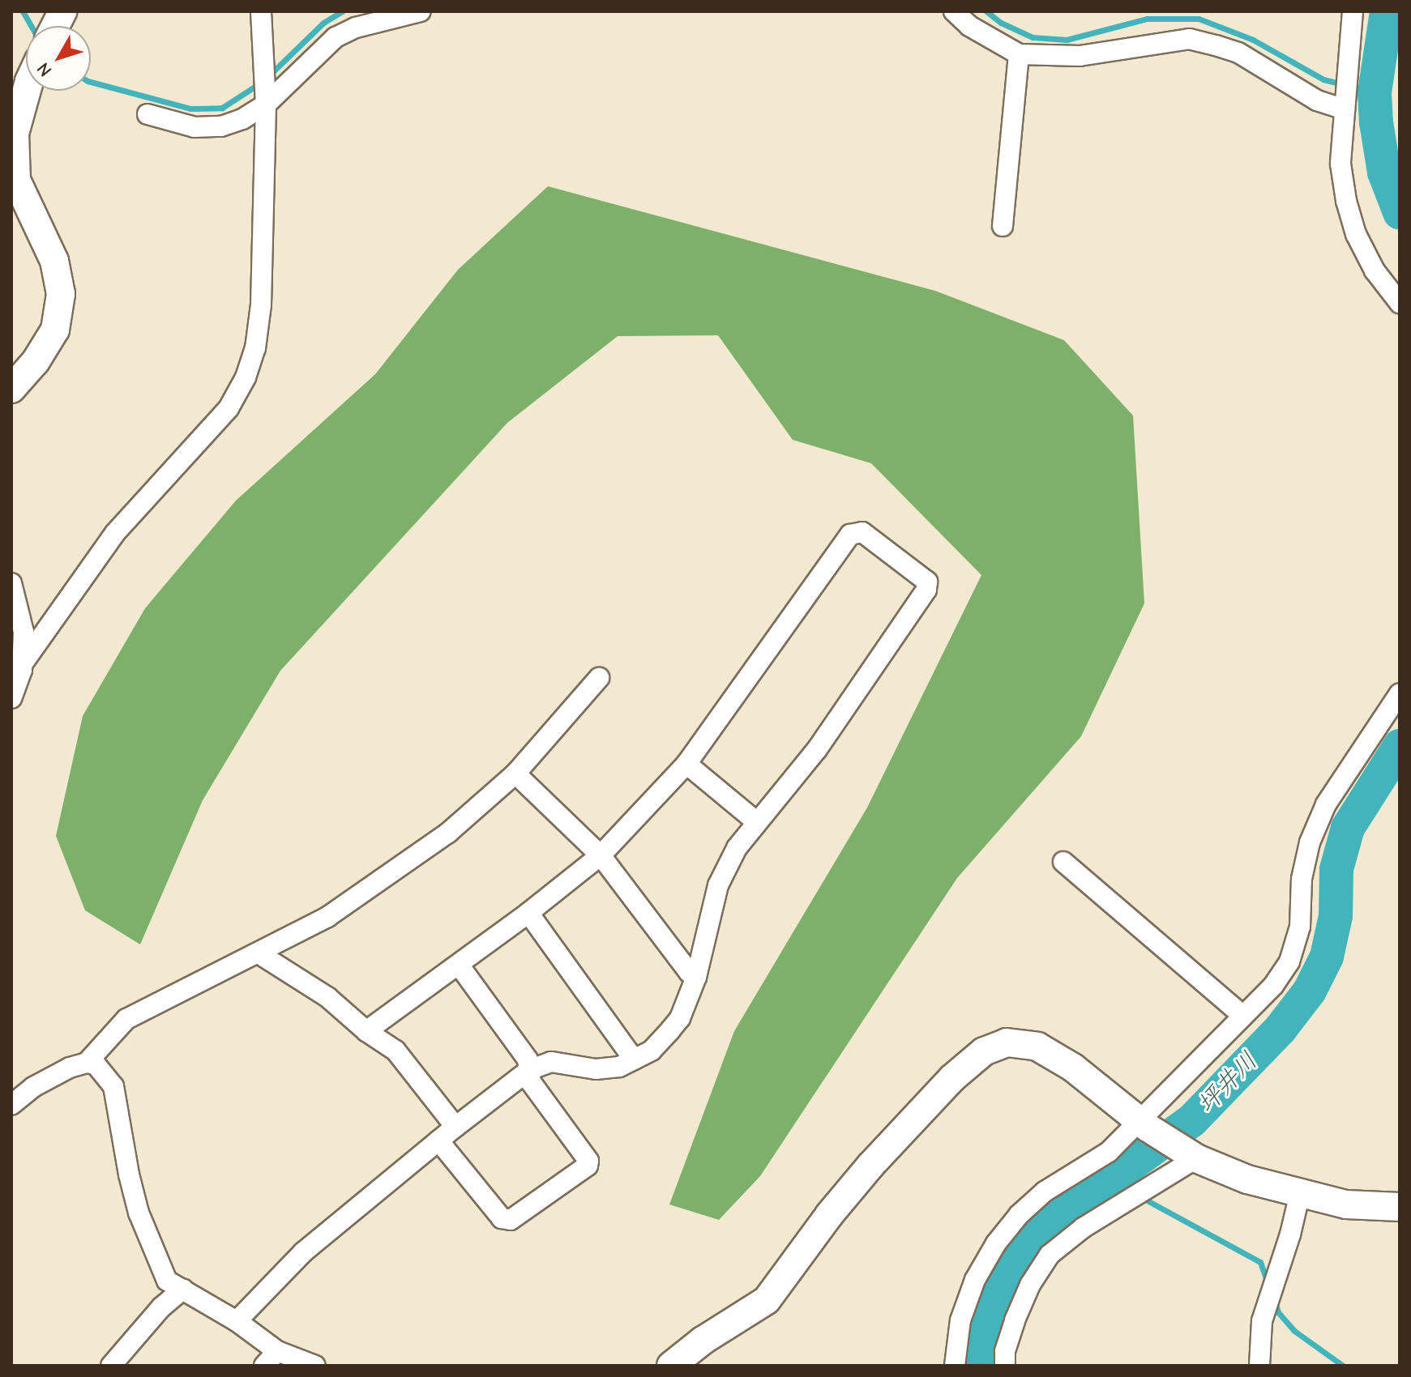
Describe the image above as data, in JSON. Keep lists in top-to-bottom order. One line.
{"water":["坪井川"],"north":"bottom left"}
